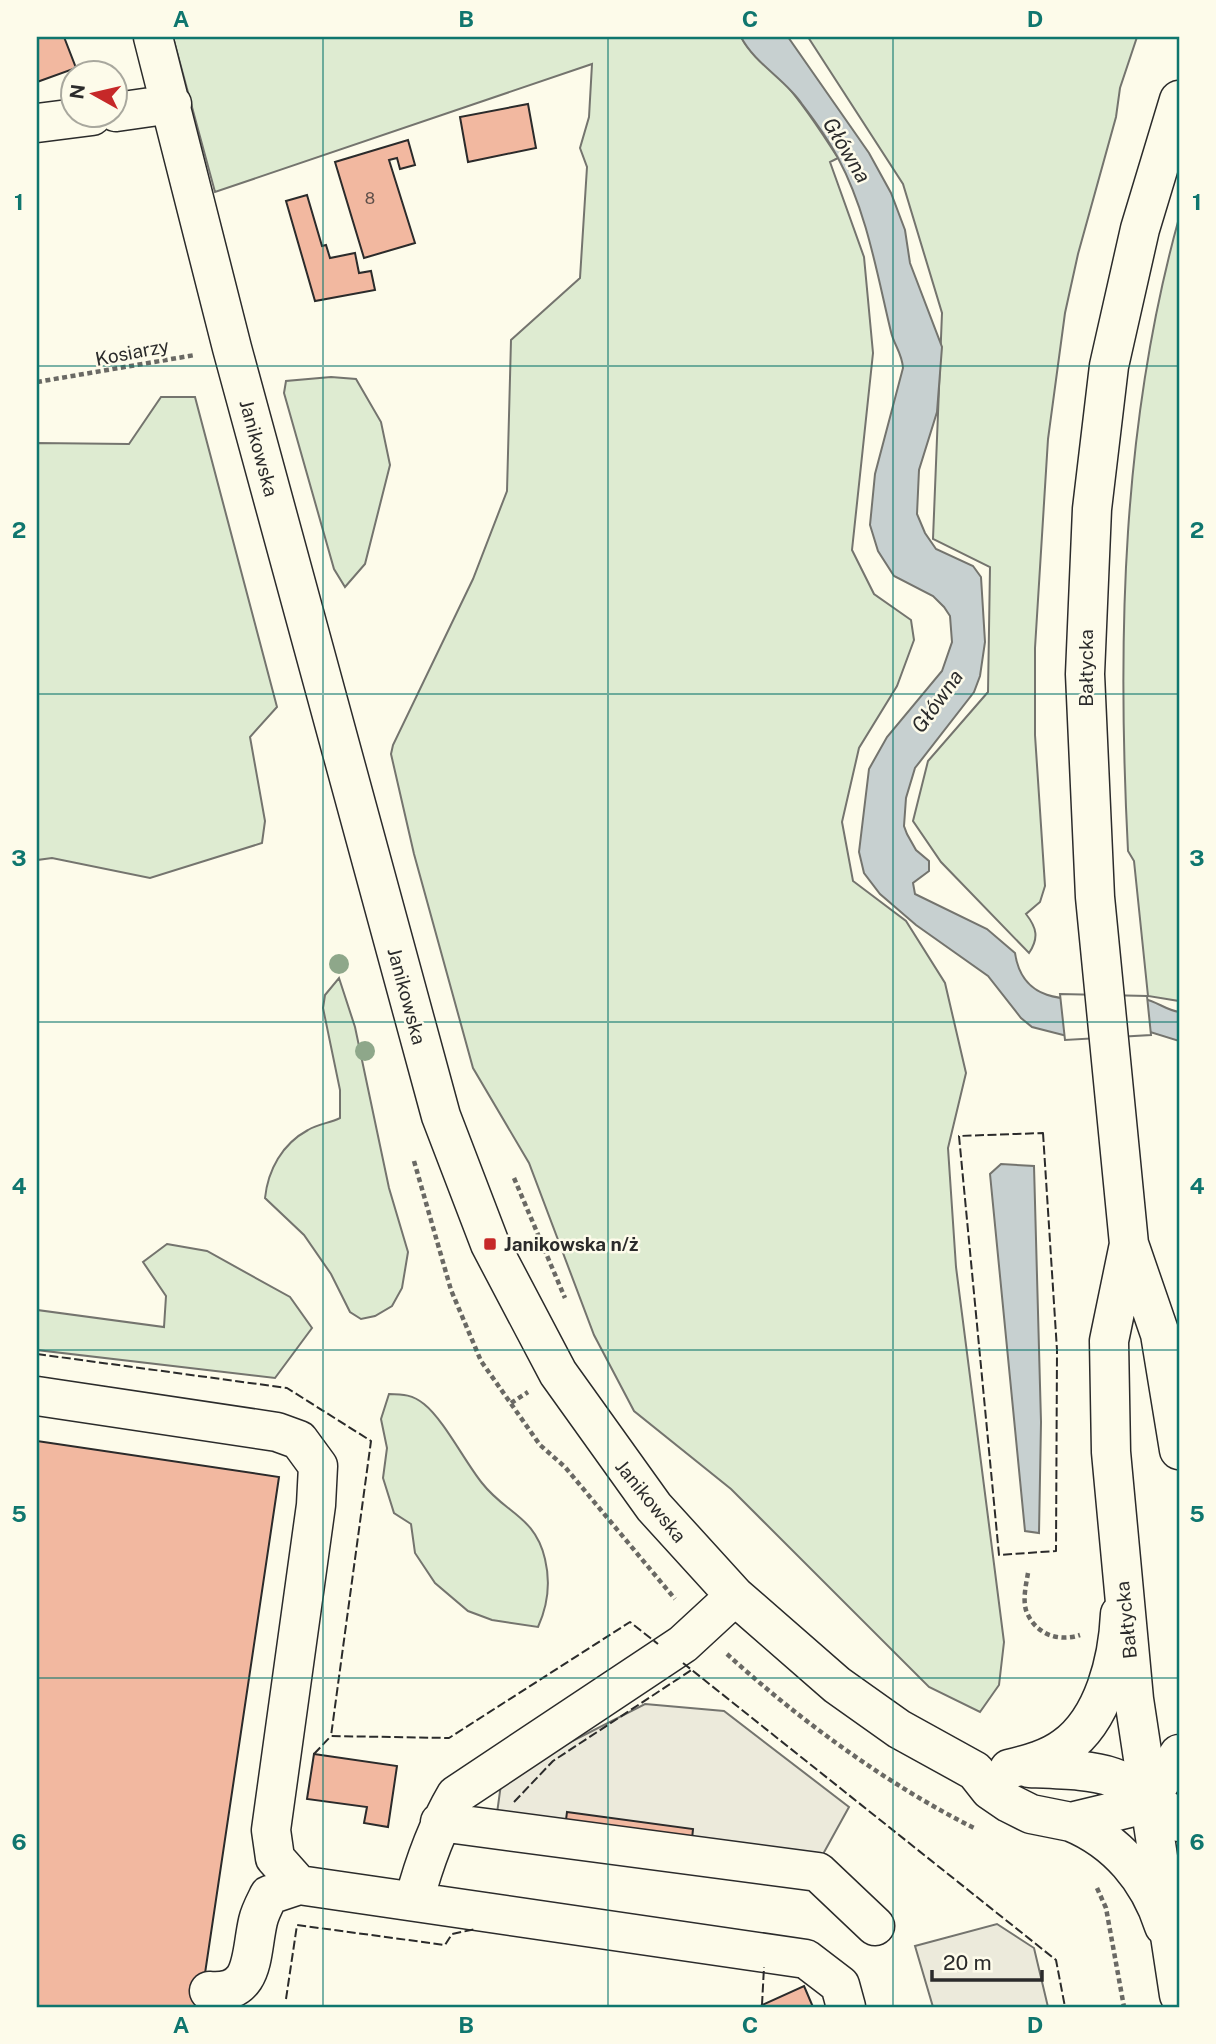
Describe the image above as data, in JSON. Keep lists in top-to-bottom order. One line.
{"streets":{"street":["Janikowska","Bałtycka"],"path":["Kosiarzy"]},"crossings":[["Kosiarzy","Janikowska"],["Janikowska","Bałtycka"]],"water":["Główna"],"places":{"transit":["Janikowska n/ż"]},"house_numbers":["8"],"scale_bar":"20 m","north":"left","grid":{"columns":["A","B","C","D"],"rows":["1","2","3","4","5","6"]}}
